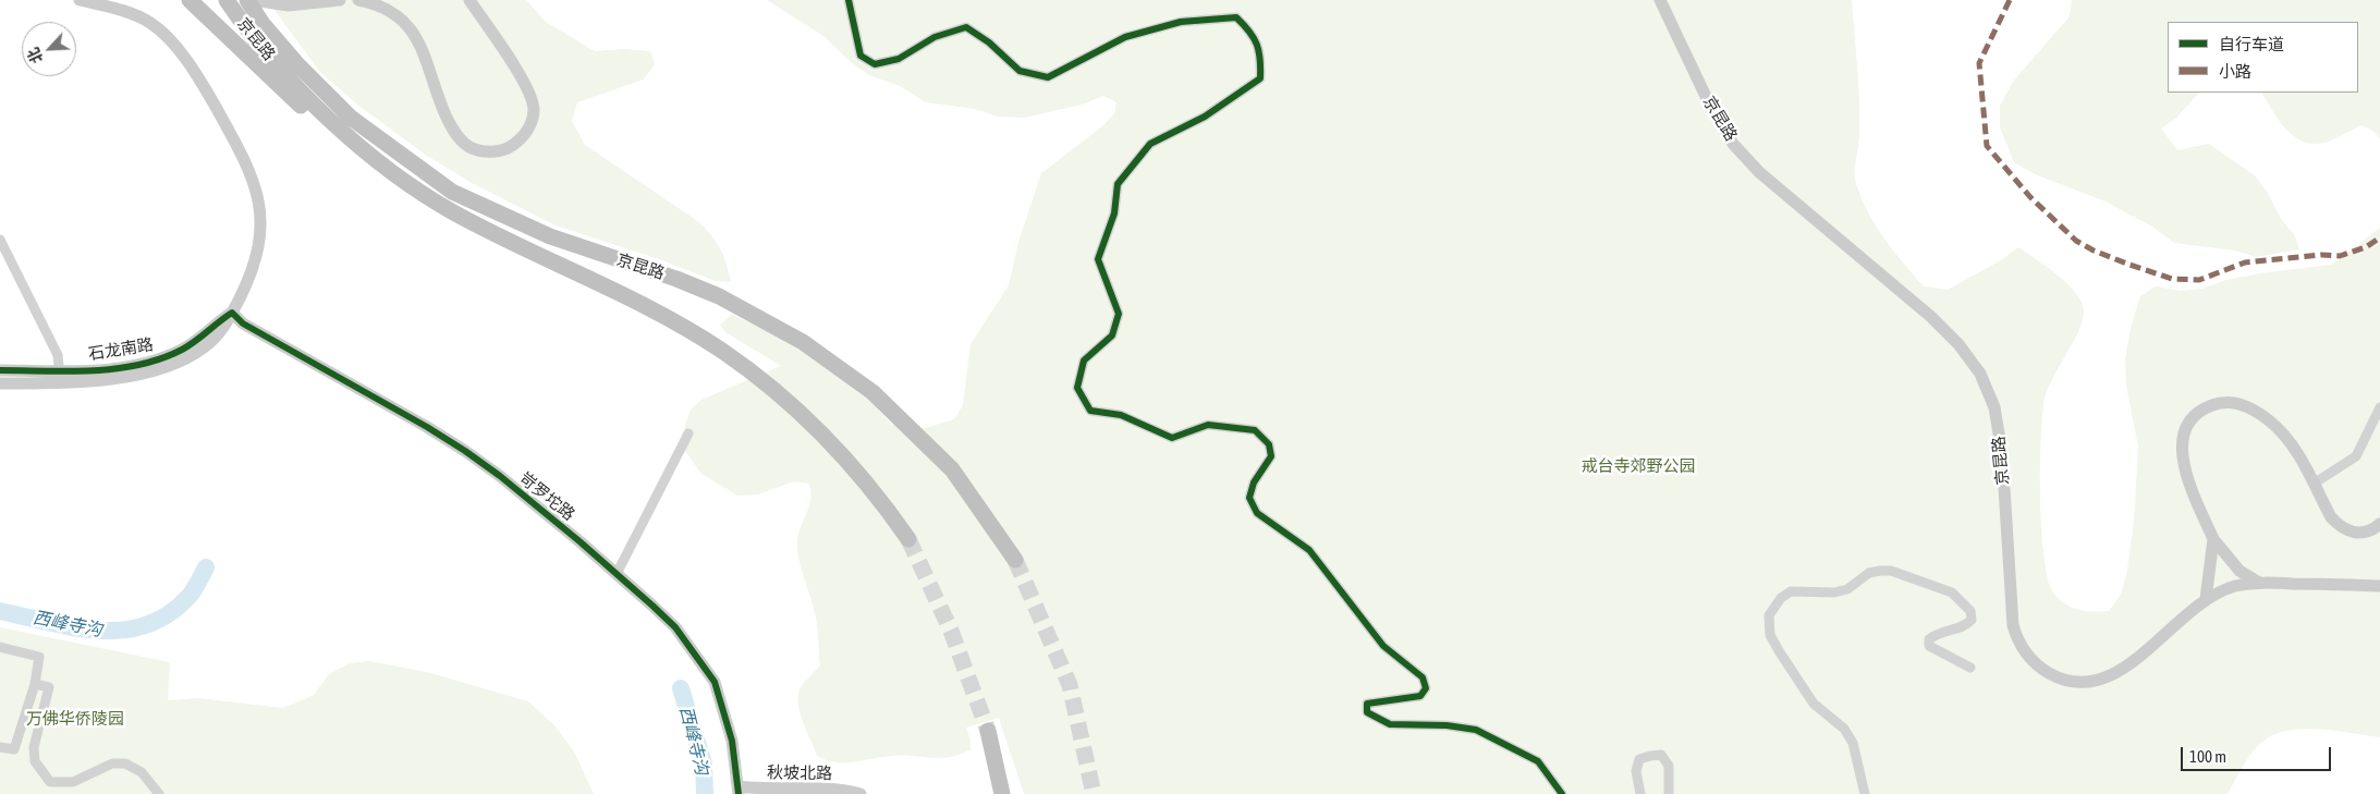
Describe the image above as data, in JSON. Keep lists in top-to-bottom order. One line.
{"streets":{"highway":["京昆路"],"main road":["石龙南路","岢罗坨路","秋坡北路"]},"crossings":[["石龙南路","岢罗坨路"],["岢罗坨路","秋坡北路"]],"water":["西峰寺沟"],"parks":["戒台寺郊野公园","万佛华侨陵园"],"legend":["自行车道","小路"],"scale_bar":"100 m","north":"bottom left"}
